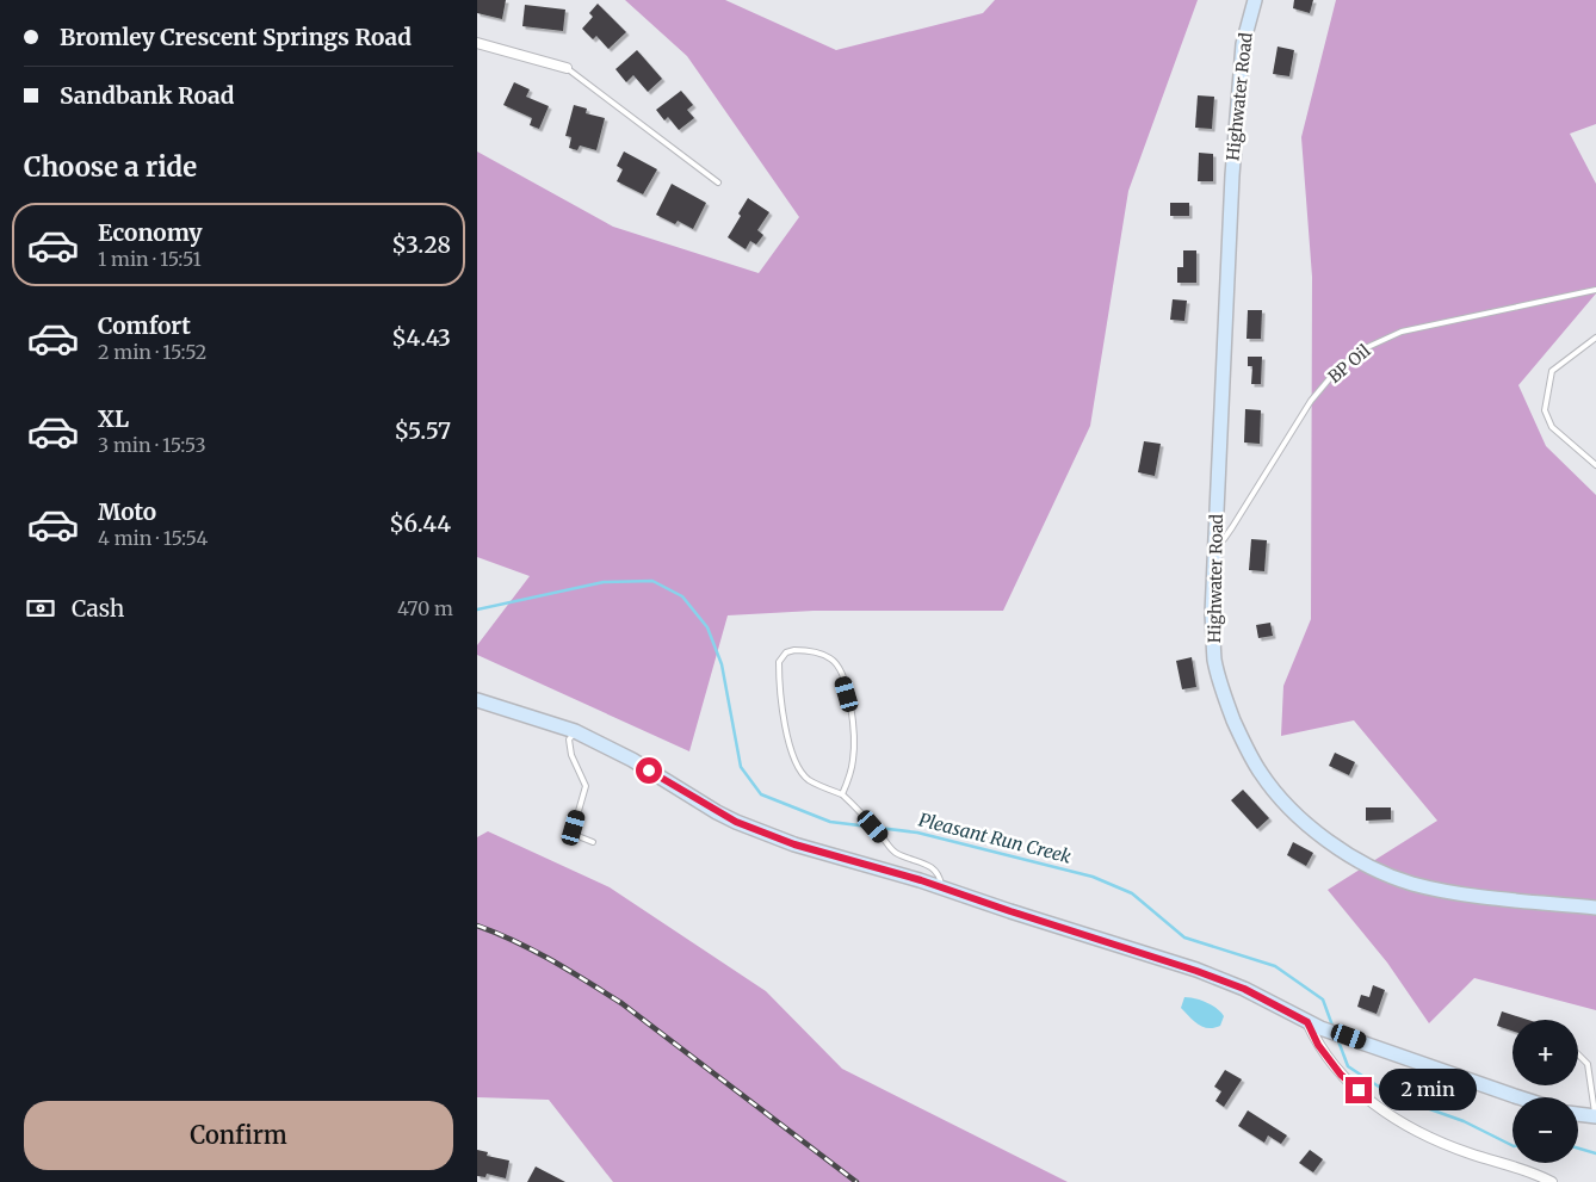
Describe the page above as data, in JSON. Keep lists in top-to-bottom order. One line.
{"streets":{"street":["Highwater Road"],"lane":["BP Oil"]},"crossings":[["Highwater Road","BP Oil"]],"water":["Pleasant Run Creek"],"page":{"banner":["Bromley Crescent Springs Road","Sandbank Road"],"heading":"Choose a ride","list":[{"name":"Economy","note":"1 min · 15:51","value":"$3.28"},{"name":"Comfort","note":"2 min · 15:52","value":"$4.43"},{"name":"XL","note":"3 min · 15:53","value":"$5.57"},{"name":"Moto","note":"4 min · 15:54","value":"$6.44"}],"pay":["Cash","470 m"],"map_buttons":["+","−"],"bubble":"2 min","buttons":"Confirm"}}
